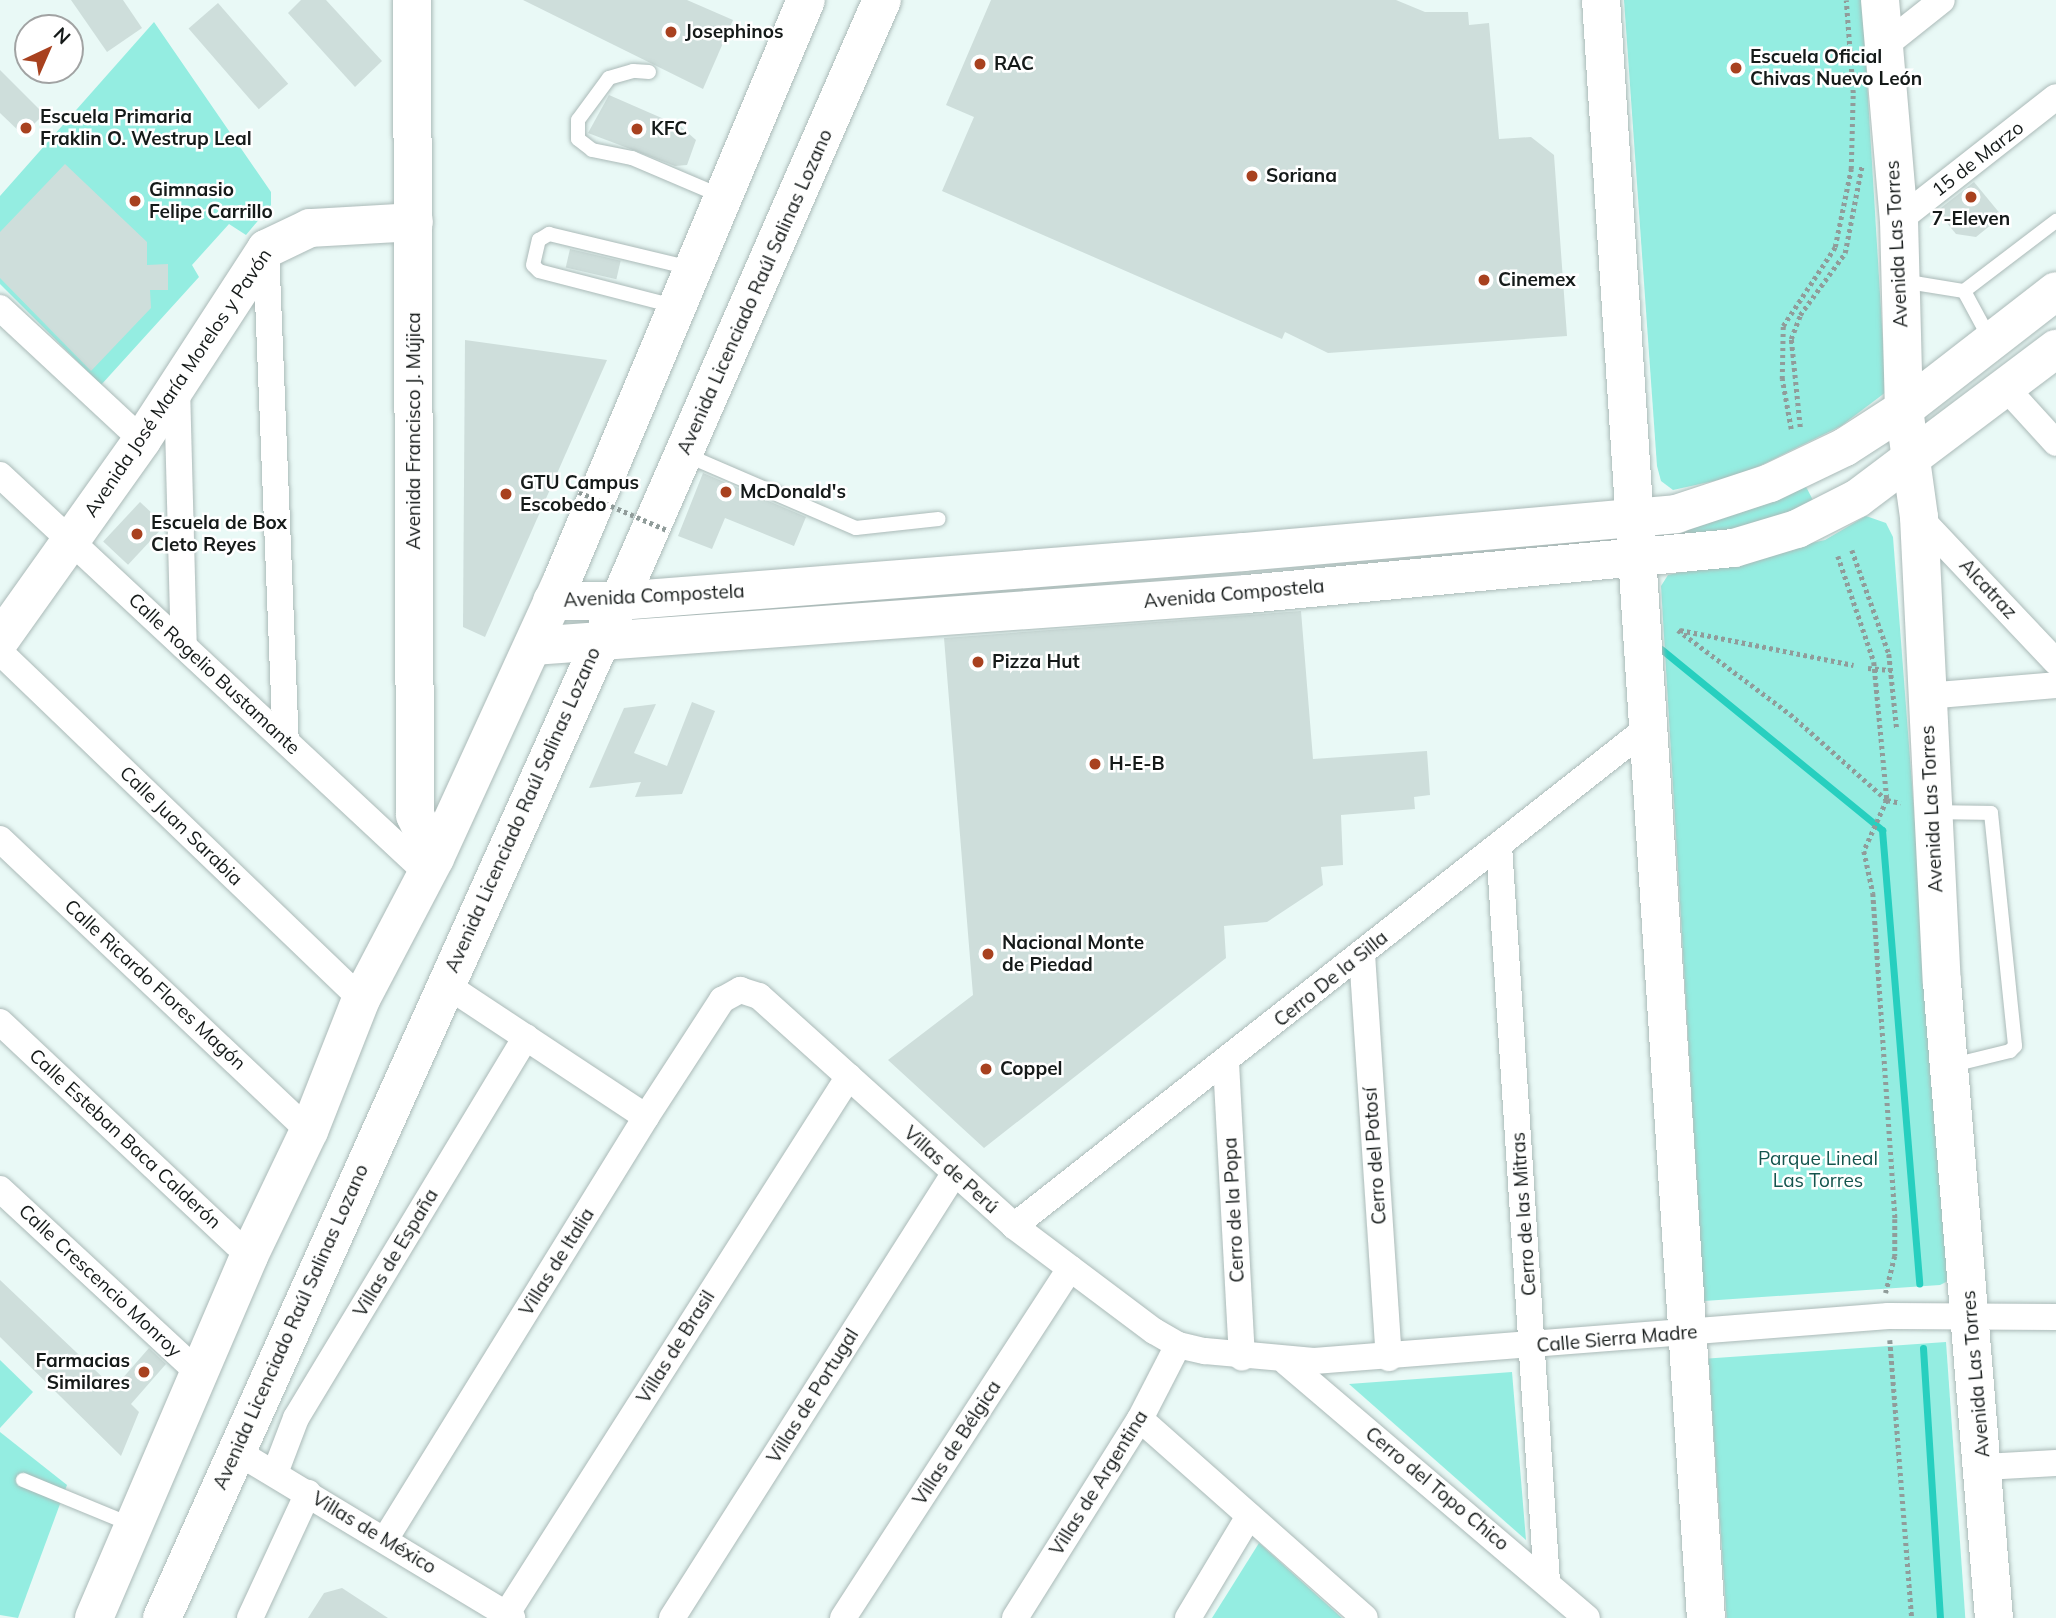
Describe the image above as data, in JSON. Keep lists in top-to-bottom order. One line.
{"streets":{"street":["15 de Marzo","Avenida Las Torres","Avenida Licenciado Raúl Salinas Lozano","Avenida José María Morelos y Pavón","Avenida Francisco J. Mújica","Alcatraz","Avenida Compostela","Calle Rogelio Bustamante","Calle Juan Sarabia","Cerro De la Silla","Calle Ricardo Flores Magón","Calle Esteban Baca Calderón","Cerro del Potosí","Villas de Perú","Cerro de la Popa","Cerro de las Mitras","Villas de España","Villas de Italia","Calle Crescencio Monroy","Calle Sierra Madre","Villas de Brasil","Villas de Portugal","Villas de Bélgica","Villas de Argentina","Cerro del Topo Chico","Villas de México"]},"crossings":[["15 de Marzo","Avenida Las Torres"],["Avenida Las Torres","Alcatraz"],["Avenida Las Torres","Avenida Compostela"],["Avenida Las Torres","Calle Sierra Madre"],["Avenida Licenciado Raúl Salinas Lozano","Avenida Compostela"],["Avenida Licenciado Raúl Salinas Lozano","Villas de México"],["Avenida José María Morelos y Pavón","Avenida Francisco J. Mújica"],["Avenida José María Morelos y Pavón","Calle Rogelio Bustamante"],["Avenida Francisco J. Mújica","Calle Rogelio Bustamante"],["Cerro De la Silla","Cerro del Potosí"],["Cerro De la Silla","Villas de Perú"],["Cerro De la Silla","Cerro de la Popa"],["Cerro De la Silla","Cerro de las Mitras"],["Cerro del Potosí","Calle Sierra Madre"],["Villas de Perú","Villas de Italia"],["Villas de Perú","Calle Sierra Madre"],["Villas de Perú","Villas de Brasil"],["Villas de Perú","Villas de Portugal"],["Villas de Perú","Villas de Bélgica"],["Villas de Perú","Villas de Argentina"],["Cerro de la Popa","Calle Sierra Madre"],["Cerro de las Mitras","Calle Sierra Madre"],["Cerro de las Mitras","Cerro del Topo Chico"],["Villas de España","Villas de México"],["Villas de Italia","Villas de México"],["Calle Sierra Madre","Villas de Argentina"],["Calle Sierra Madre","Cerro del Topo Chico"],["Villas de Brasil","Villas de México"]],"parks":["Parque Lineal Las Torres"],"places":["Josephinos","RAC","Escuela Oficial Chivas Nuevo León","Escuela Primaria Fraklin O. Westrup Leal","KFC","Soriana","7-Eleven","Gimnasio Felipe Carrillo","Cinemex","McDonald's","GTU Campus Escobedo","Escuela de Box Cleto Reyes","Pizza Hut","H-E-B","Nacional Monte de Piedad","Coppel","Farmacias Similares"],"north":"top right"}
